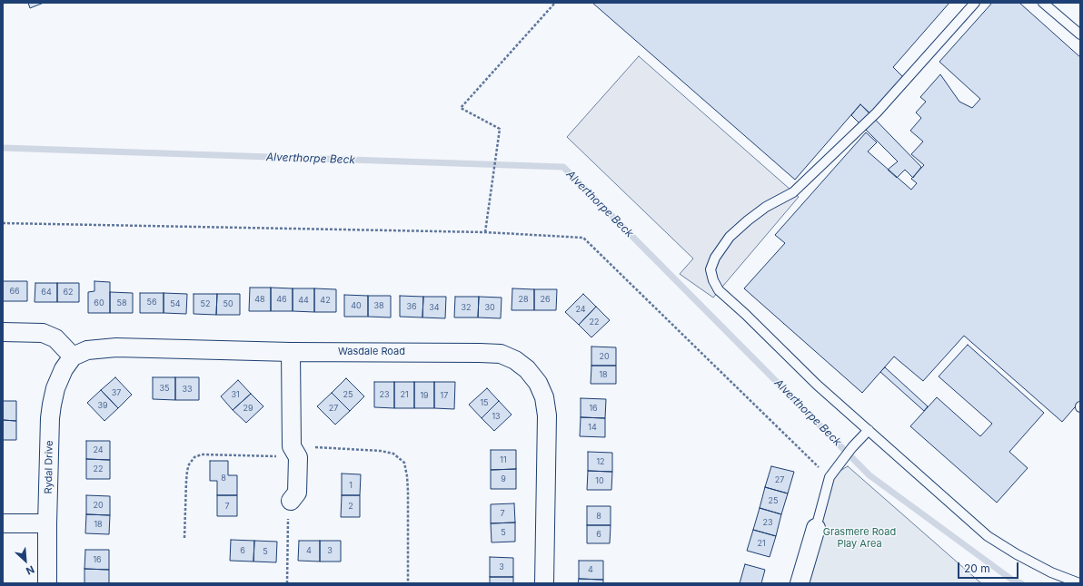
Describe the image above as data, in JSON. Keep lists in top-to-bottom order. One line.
{"streets":{"street":["Wasdale Road","Rydal Drive"]},"crossings":[["Wasdale Road","Rydal Drive"]],"water":["Alverthorpe Beck"],"parks":["Grasmere Road Play Area"],"house_numbers":["66","64","62","48","46","28","26","44","42","56","60","58","54","52","50","40","38","36","34","32","30","24","22","20","18","35","33","37","31","25","23","21","19","17","15","39","29","27","16","13","14","24","11","12","22","8","9","27","10","1","25","20","7","2","7","8","23","18","5","6","21","6","4","3","5","16","3","4"],"scale_bar":"20 m","north":"bottom right"}
